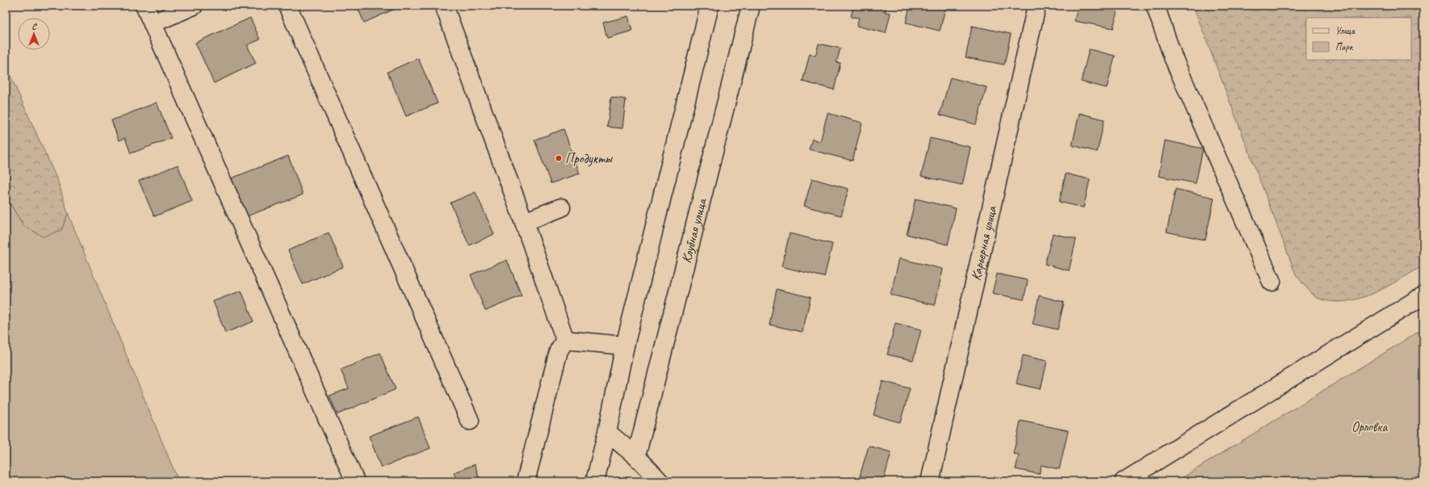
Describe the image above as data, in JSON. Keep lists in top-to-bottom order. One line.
{"streets":{"street":["Клубная улица","Карьерная улица"]},"parks":["Орловка"],"places":["Продукты"],"legend":["Улица","Парк"],"north":"top"}
